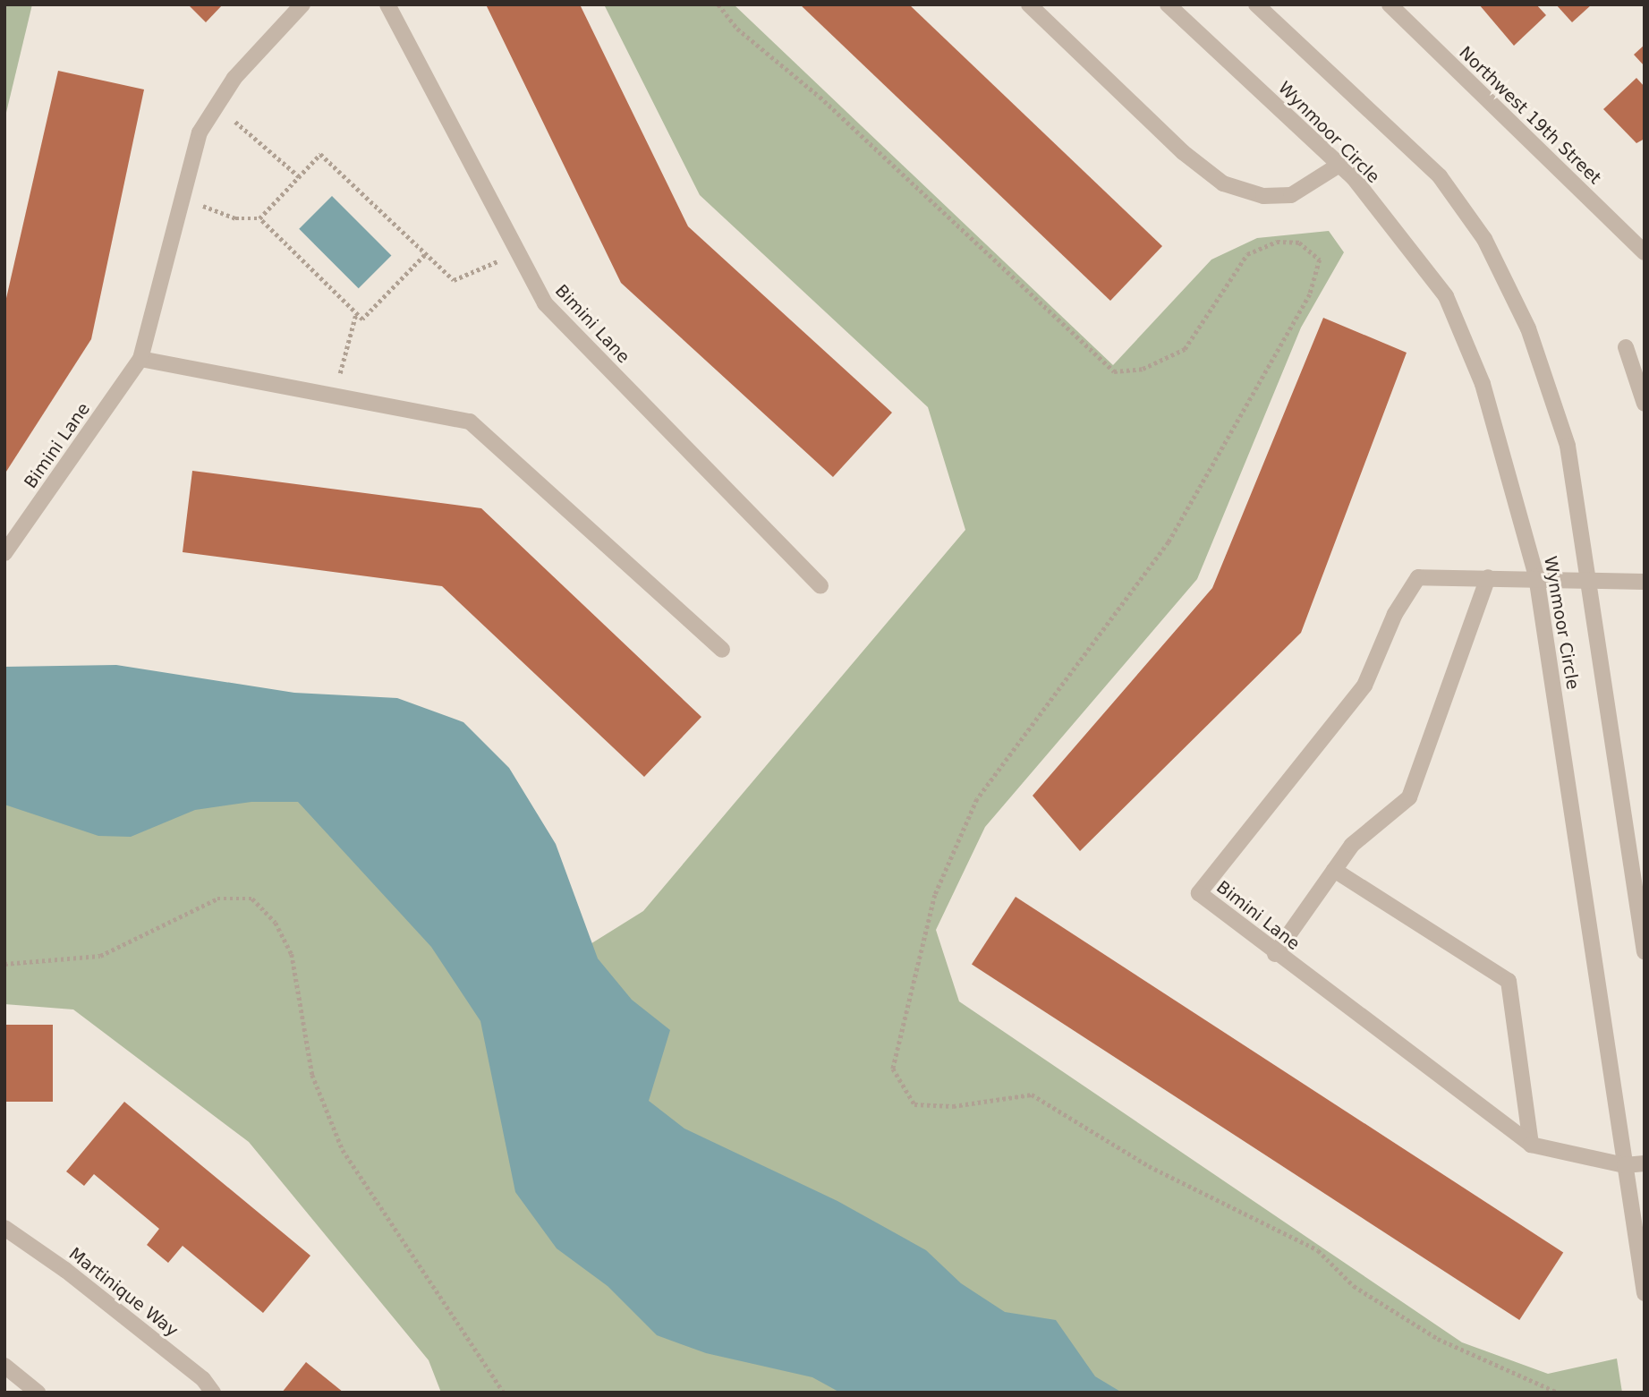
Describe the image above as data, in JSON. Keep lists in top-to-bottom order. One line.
{"streets":{"street":["Northwest 19th Street","Wynmoor Circle","Bimini Lane","Martinique Way"]},"crossings":[["Wynmoor Circle","Bimini Lane"]]}
